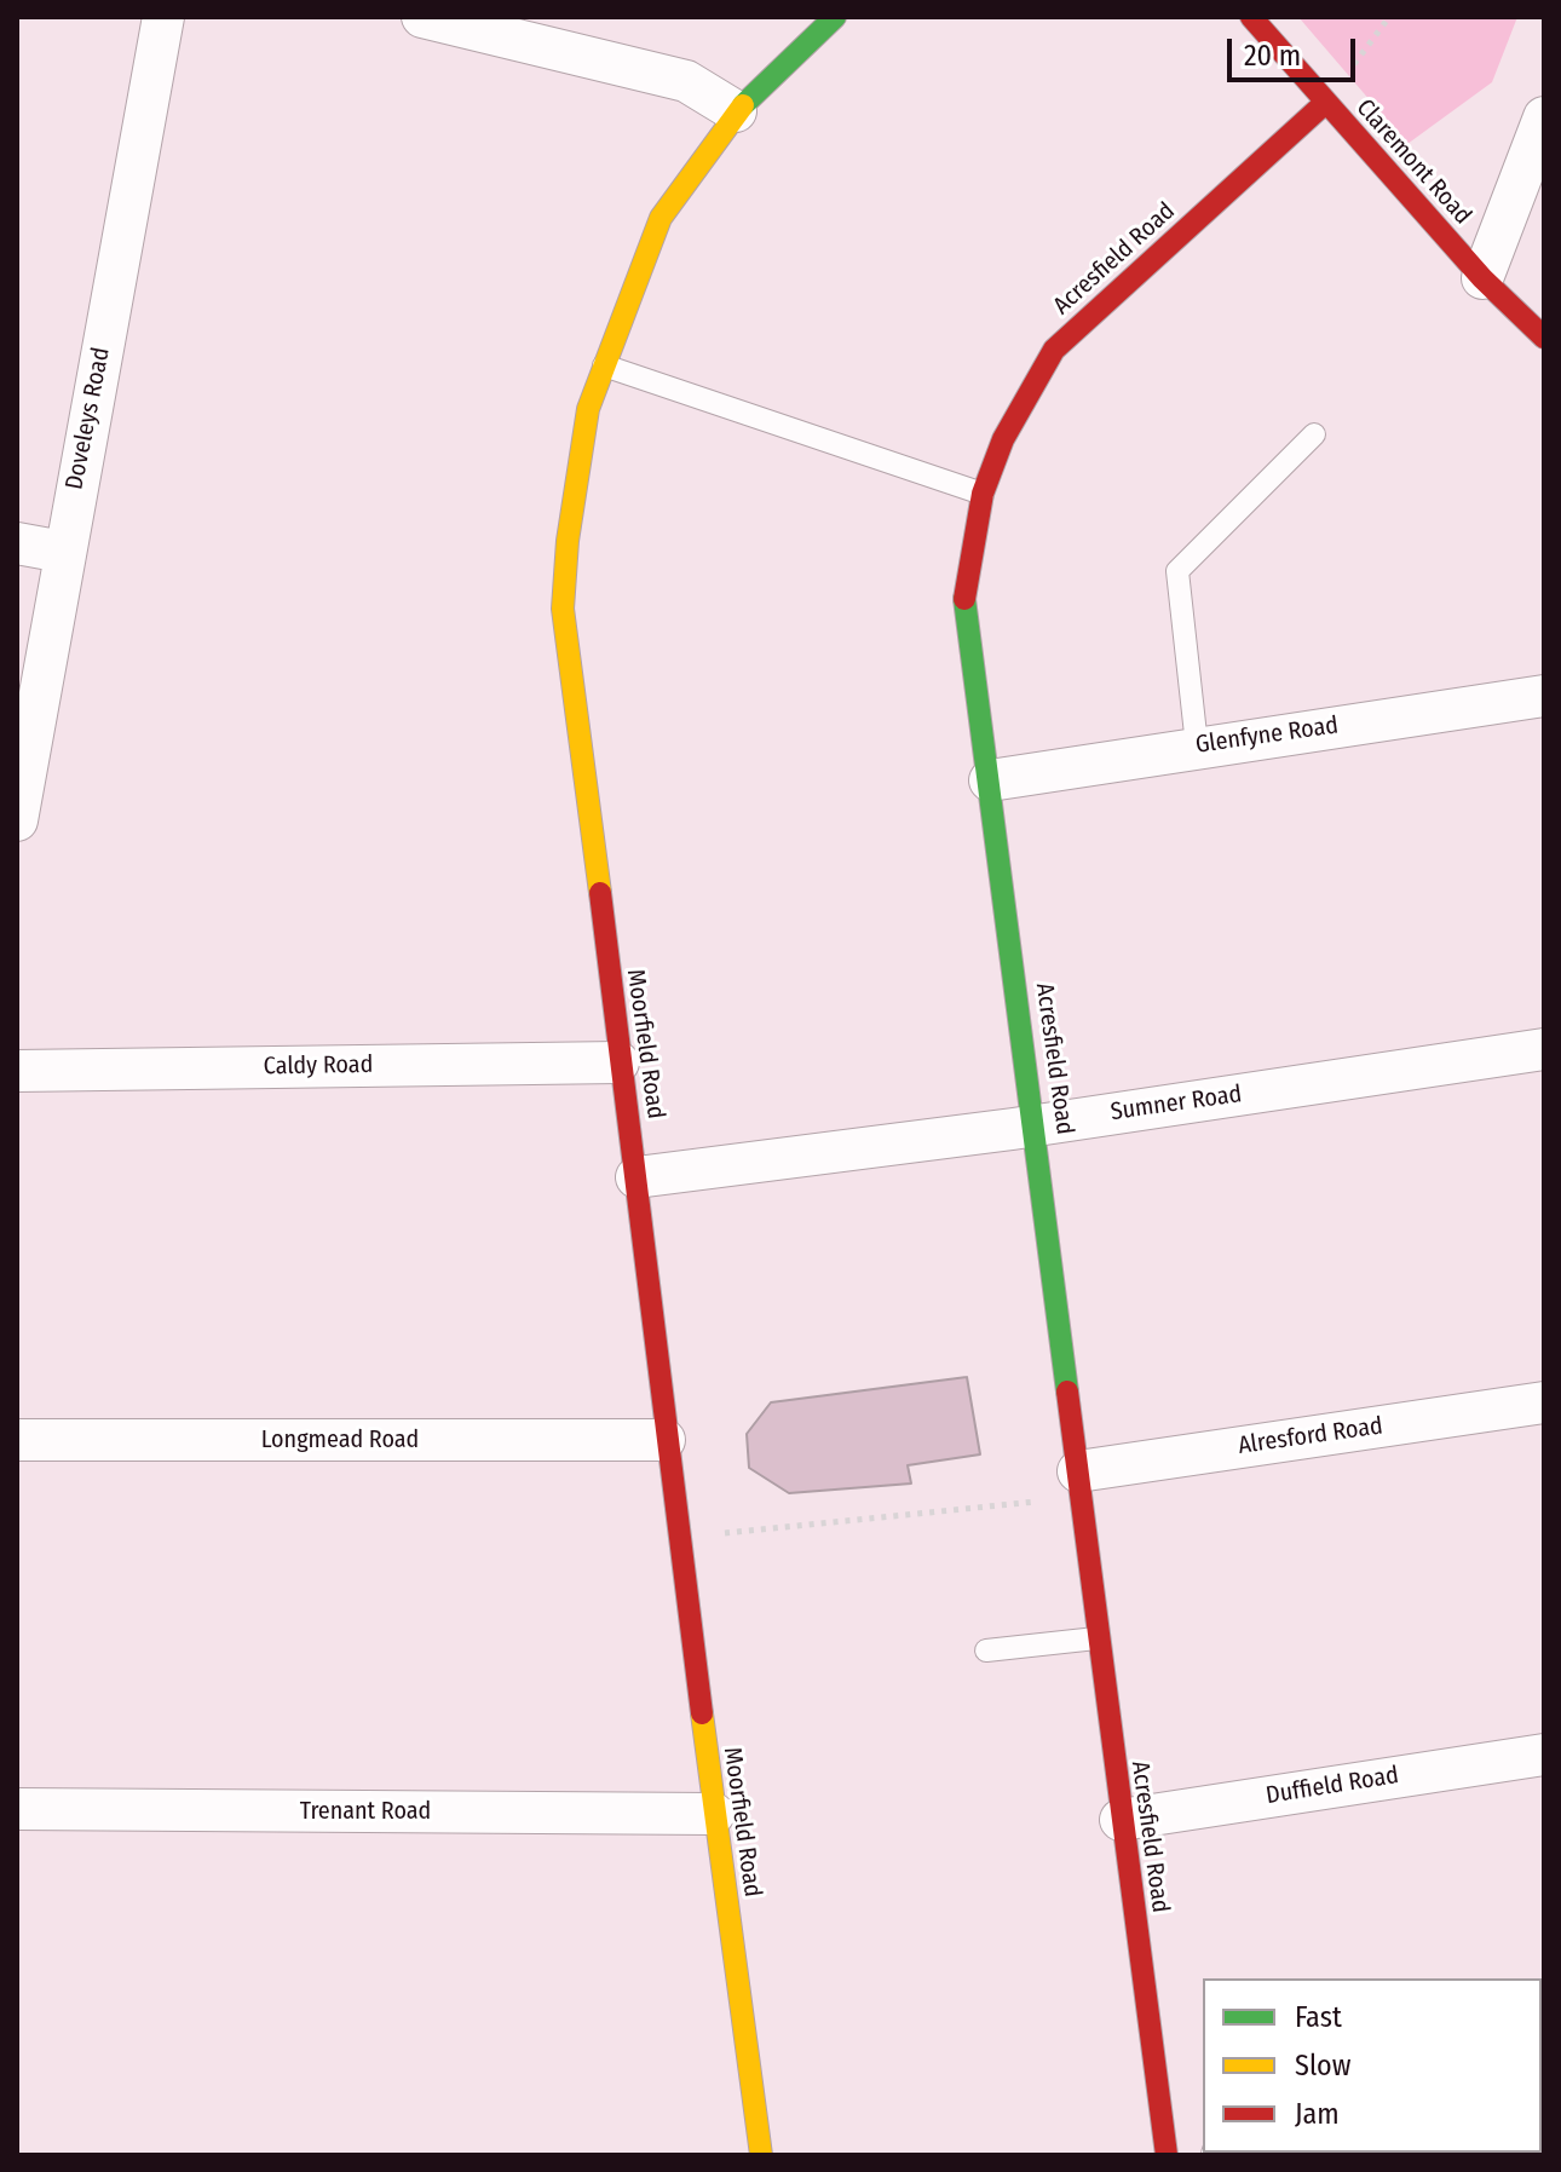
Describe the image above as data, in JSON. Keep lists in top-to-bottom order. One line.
{"streets":{"street":["Claremont Road","Acresfield Road","Doveleys Road","Glenfyne Road","Moorfield Road","Caldy Road","Sumner Road","Alresford Road","Longmead Road","Duffield Road","Trenant Road"]},"crossings":[["Claremont Road","Acresfield Road"],["Acresfield Road","Glenfyne Road"],["Acresfield Road","Sumner Road"],["Acresfield Road","Alresford Road"],["Acresfield Road","Duffield Road"],["Moorfield Road","Caldy Road"],["Moorfield Road","Sumner Road"],["Moorfield Road","Longmead Road"],["Moorfield Road","Trenant Road"]],"legend":["Fast","Slow","Jam"],"scale_bar":"20 m"}
